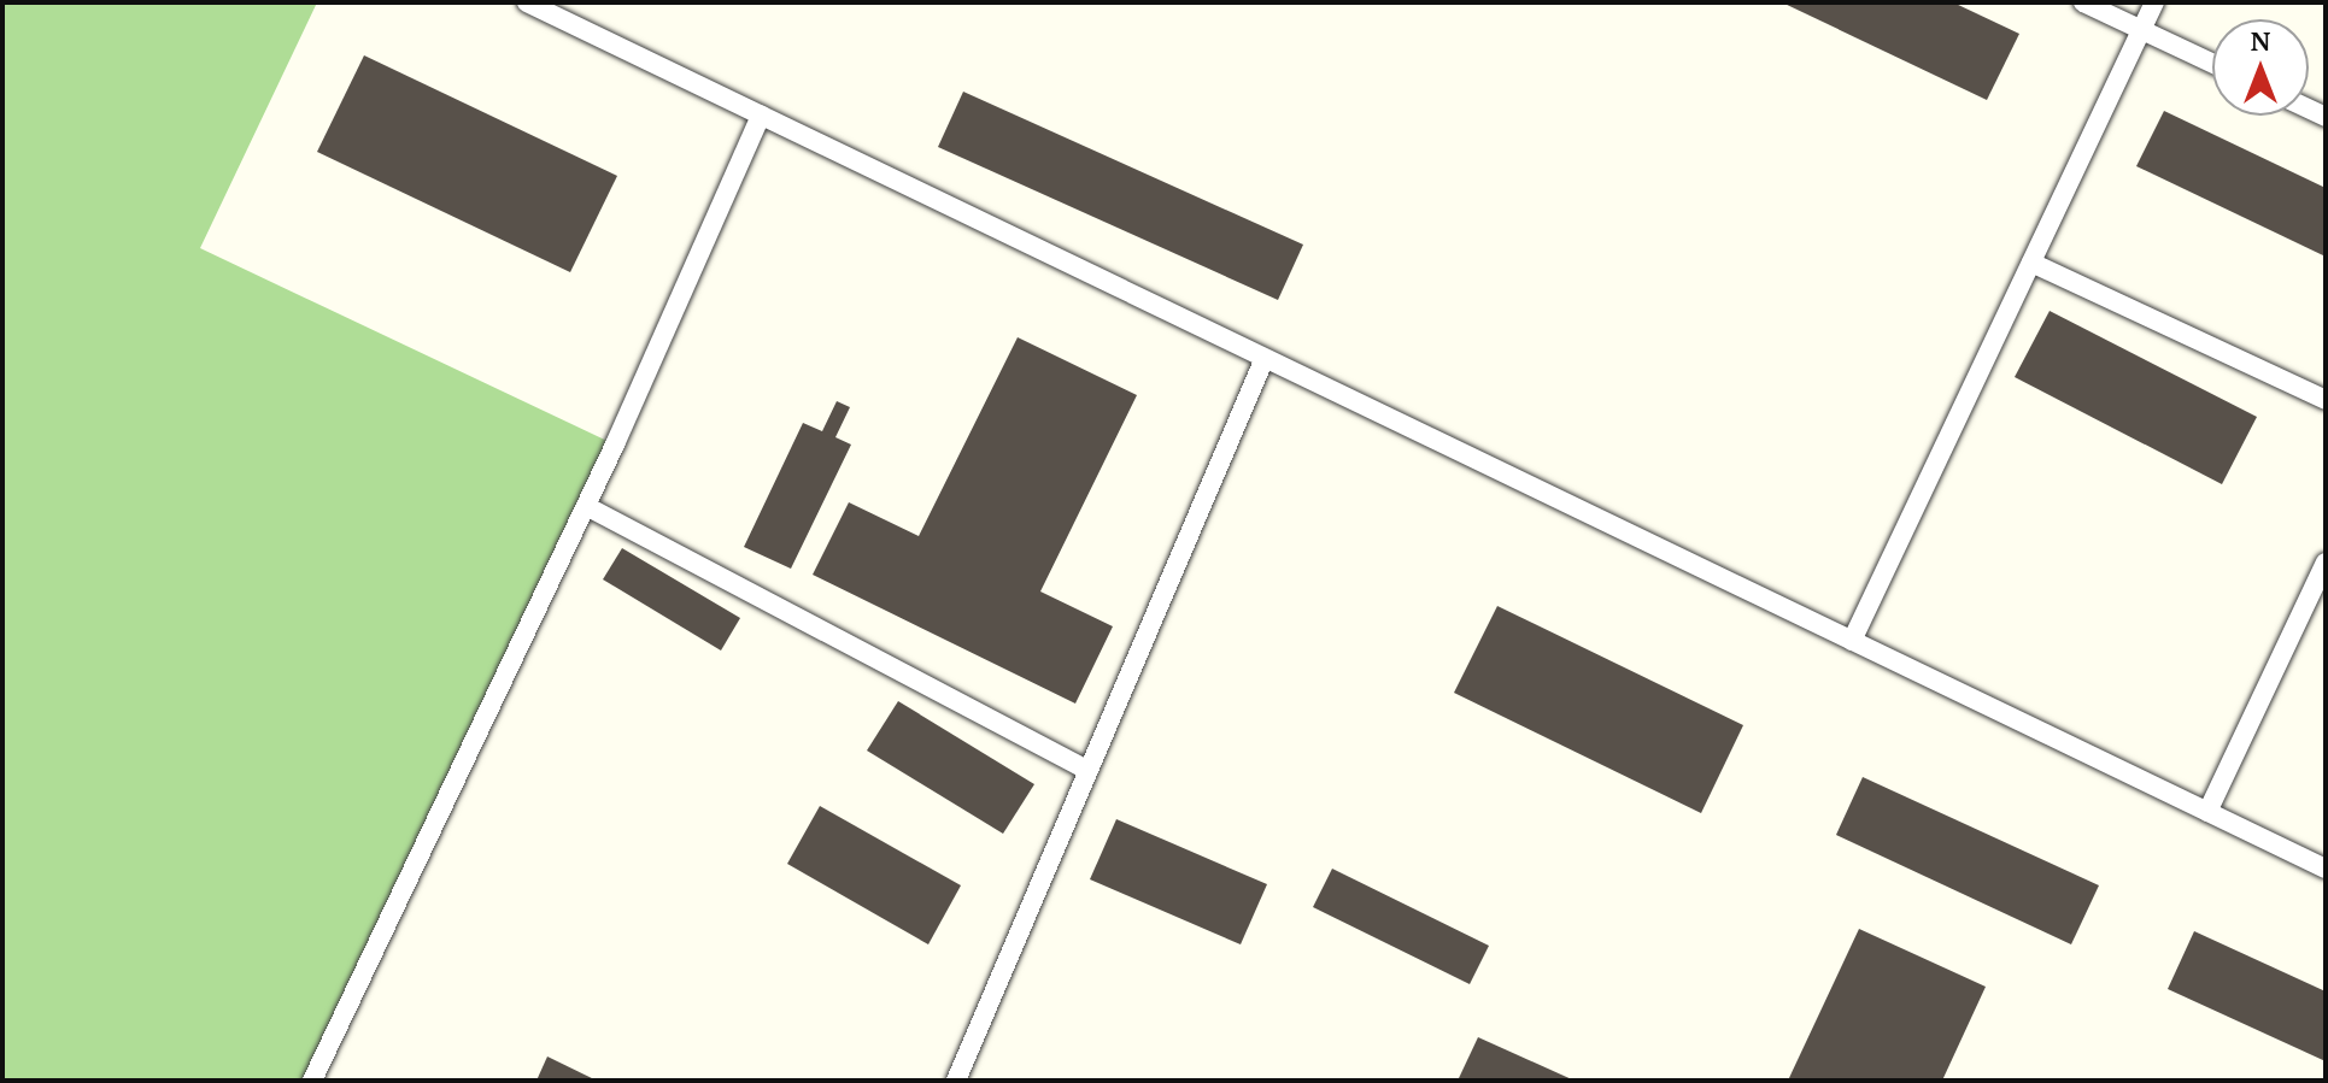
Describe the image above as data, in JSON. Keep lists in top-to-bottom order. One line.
{"north":"top"}
